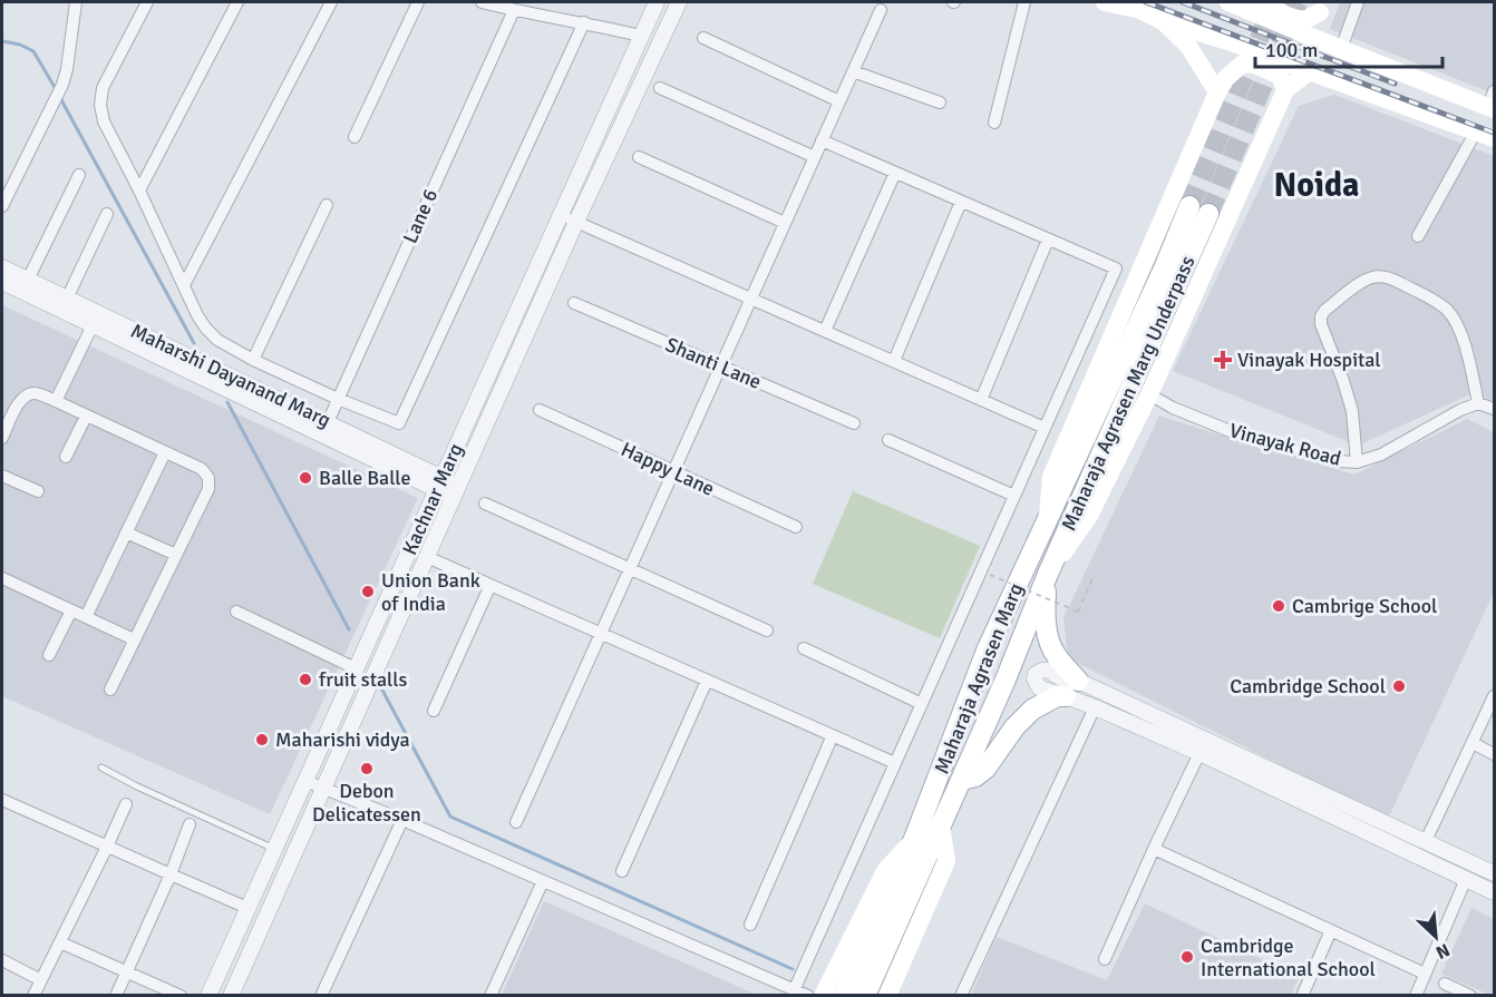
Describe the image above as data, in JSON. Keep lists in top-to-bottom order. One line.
{"streets":{"main road":["Maharaja Agrasen Marg Underpass","Maharaja Agrasen Marg"],"street":["Lane 6","Shanti Lane","Maharshi Dayanand Marg","Vinayak Road","Happy Lane","Kachnar Marg"]},"crossings":[["Lane 6","Maharshi Dayanand Marg"],["Maharshi Dayanand Marg","Kachnar Marg"],["Maharaja Agrasen Marg Underpass","Maharaja Agrasen Marg"]],"districts":["Noida"],"places":{"health":["Vinayak Hospital"],"other":["Balle Balle","Union Bank of India","Cambrige School","fruit stalls","Cambridge School","Maharishi vidya","Debon Delicatessen","Cambridge International School"]},"scale_bar":"100 m","north":"bottom right"}
